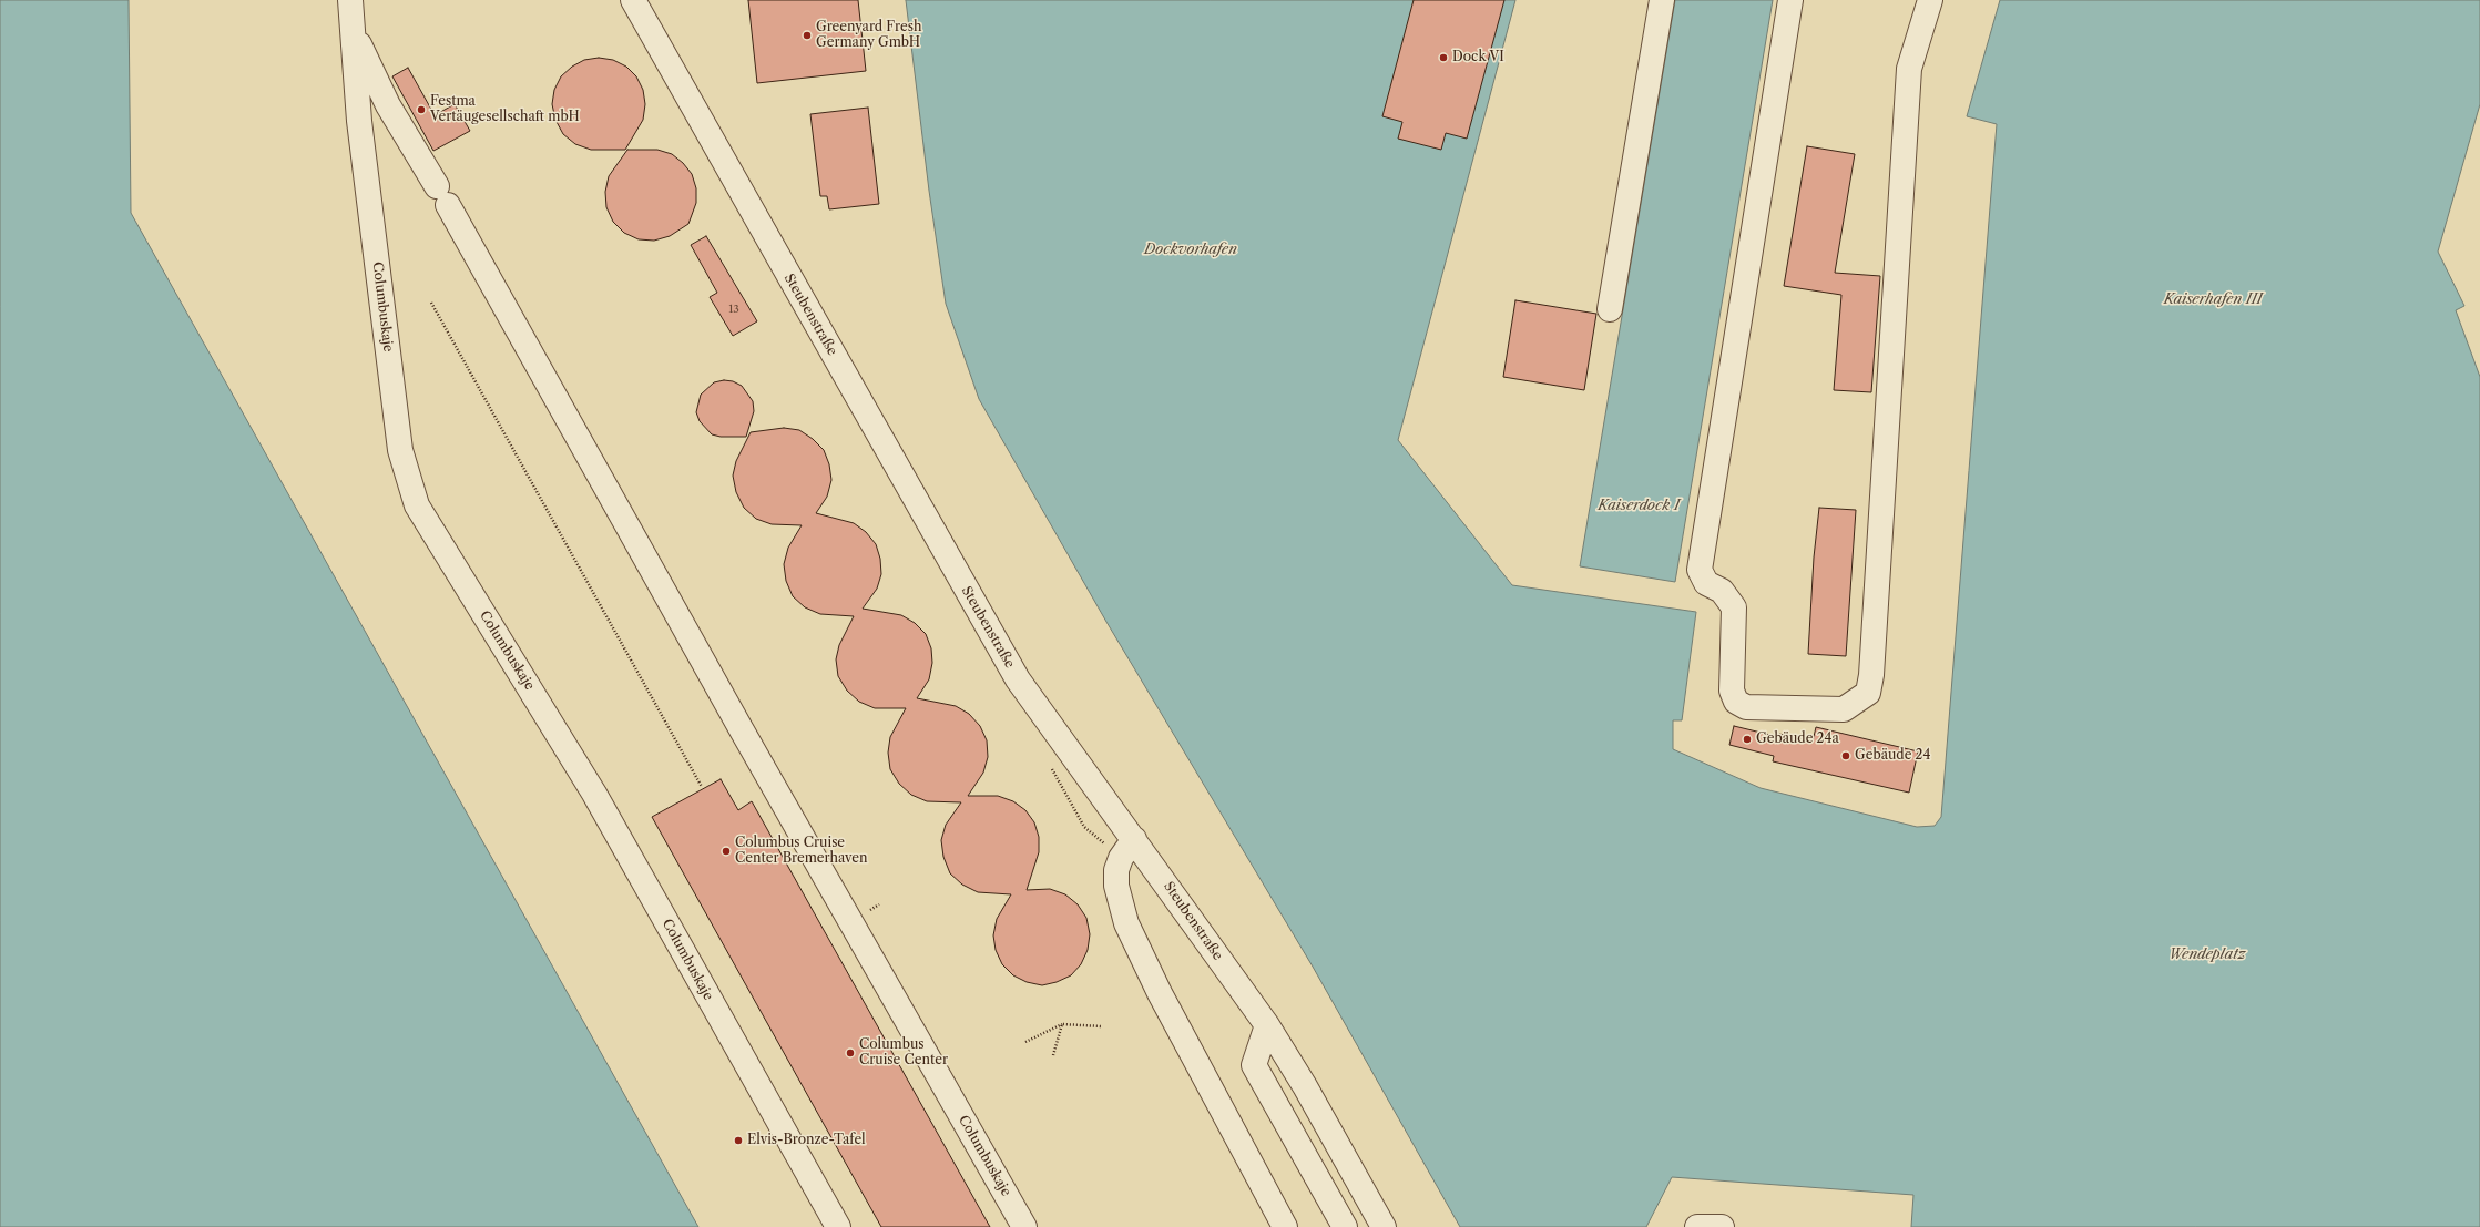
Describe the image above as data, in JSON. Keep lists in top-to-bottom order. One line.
{"streets":{"street":["Columbuskaje","Steubenstraße"]},"water":["Dockvorhafen","Kaiserhafen III","Kaiserdock I","Wendeplatz"],"places":["Greenyard Fresh Germany GmbH","Dock VI","Festma Vertäugesellschaft mbH","Gebäude 24a","Gebäude 24","Columbus Cruise Center Bremerhaven","Columbus Cruise Center","Elvis-Bronze-Tafel"],"house_numbers":["13"]}
